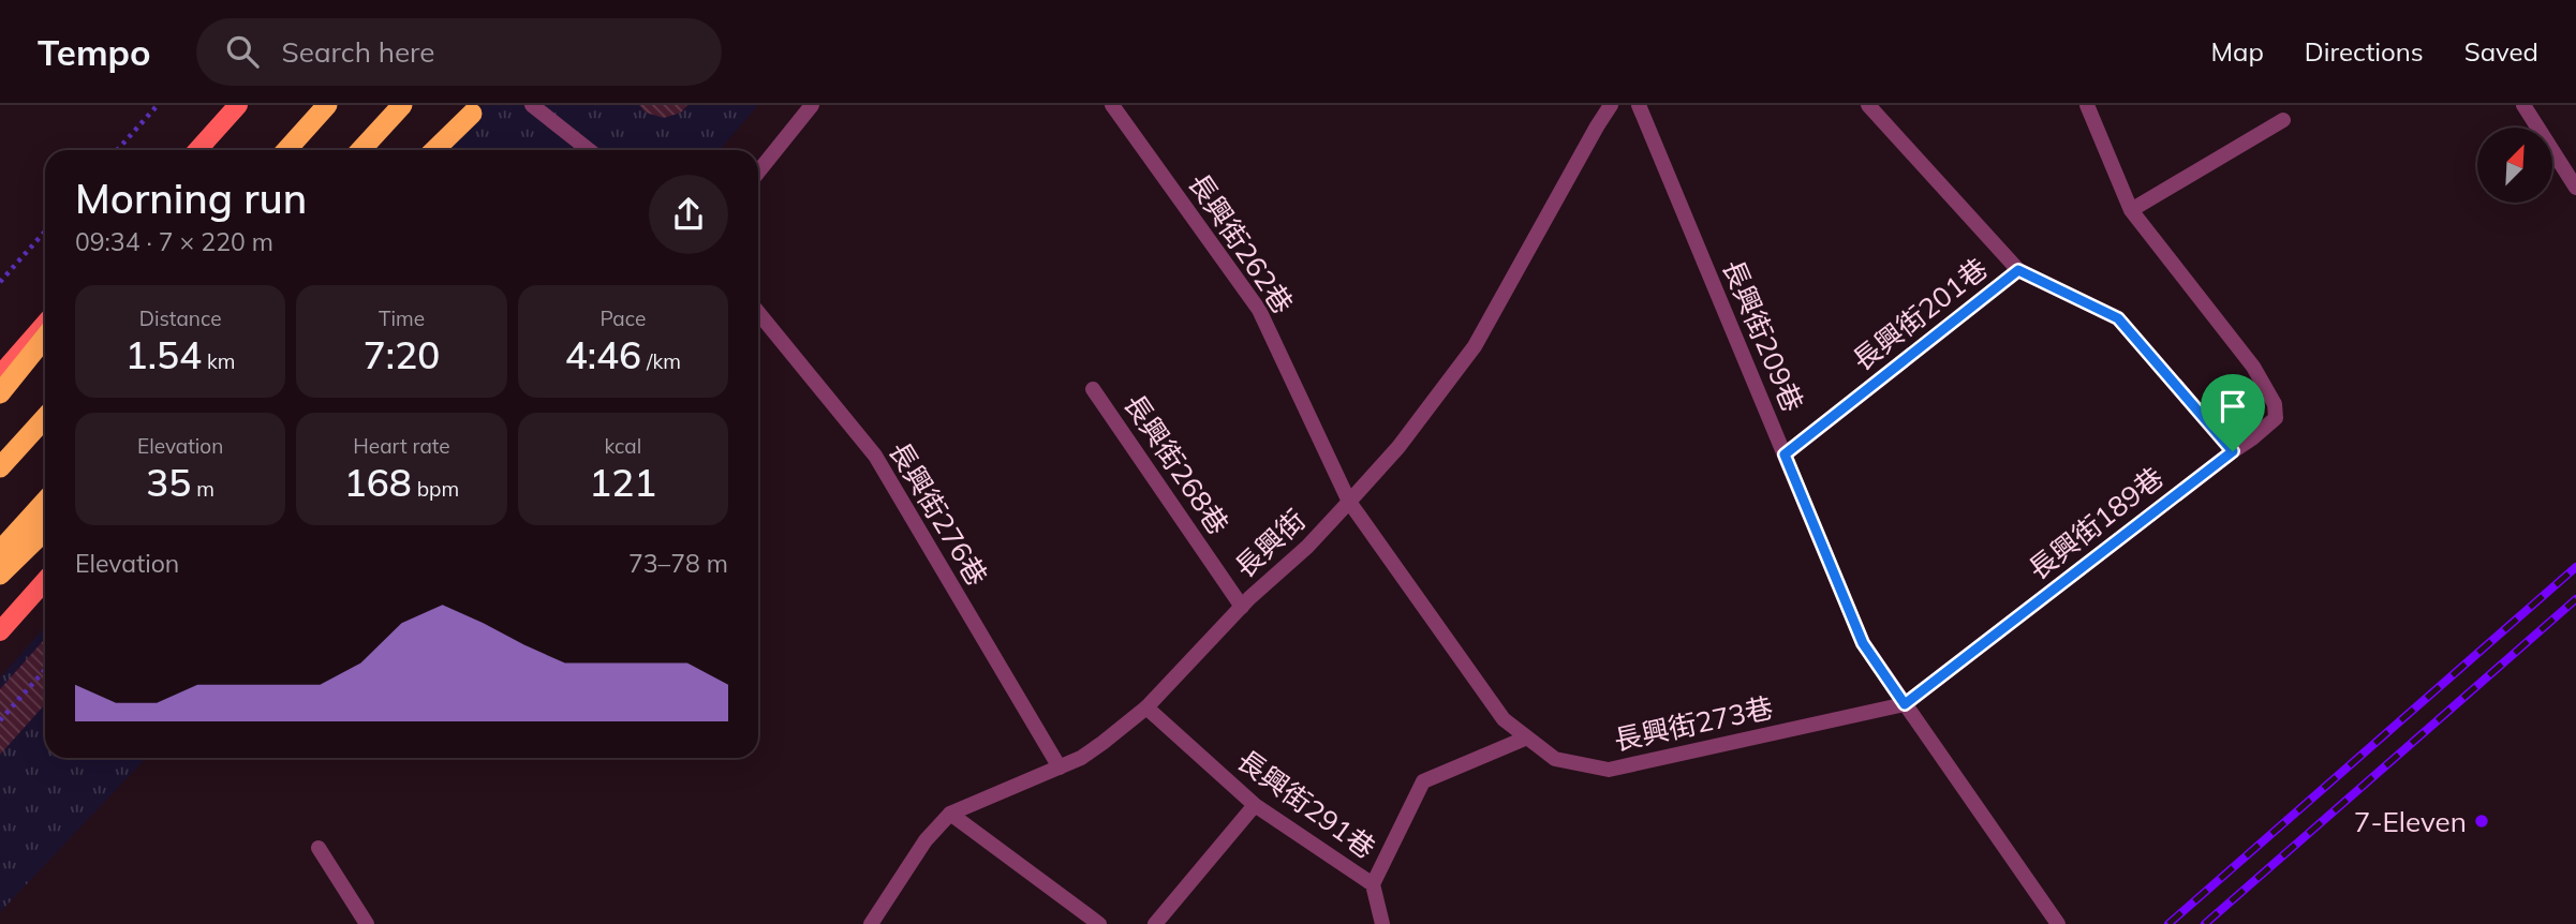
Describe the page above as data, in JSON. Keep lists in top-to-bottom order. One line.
{"streets":{"street":["長興街262巷","長興街201巷","長興街209巷","長興街268巷","長興街276巷","長興街189巷","長興街","長興街273巷","長興街291巷"]},"crossings":[["長興街262巷","長興街"],["長興街262巷","長興街273巷"],["長興街201巷","長興街209巷"],["長興街209巷","長興街189巷"],["長興街209巷","長興街273巷"],["長興街268巷","長興街"],["長興街276巷","長興街"],["長興街189巷","長興街273巷"],["長興街","長興街273巷"],["長興街","長興街291巷"]],"places":["7-Eleven"],"north":"top right","page":{"header":"Tempo","search":"Search here","nav":["Map","Directions","Saved"],"heading":["Morning run","09:34 · 7 × 220 m"],"stats":[["Distance","1.54 km"],["Time","7:20"],["Pace","4:46 /km"],["Elevation","35 m"],["Heart rate","168 bpm"],["kcal","121"]],"chart":["Elevation","73–78 m"]}}
